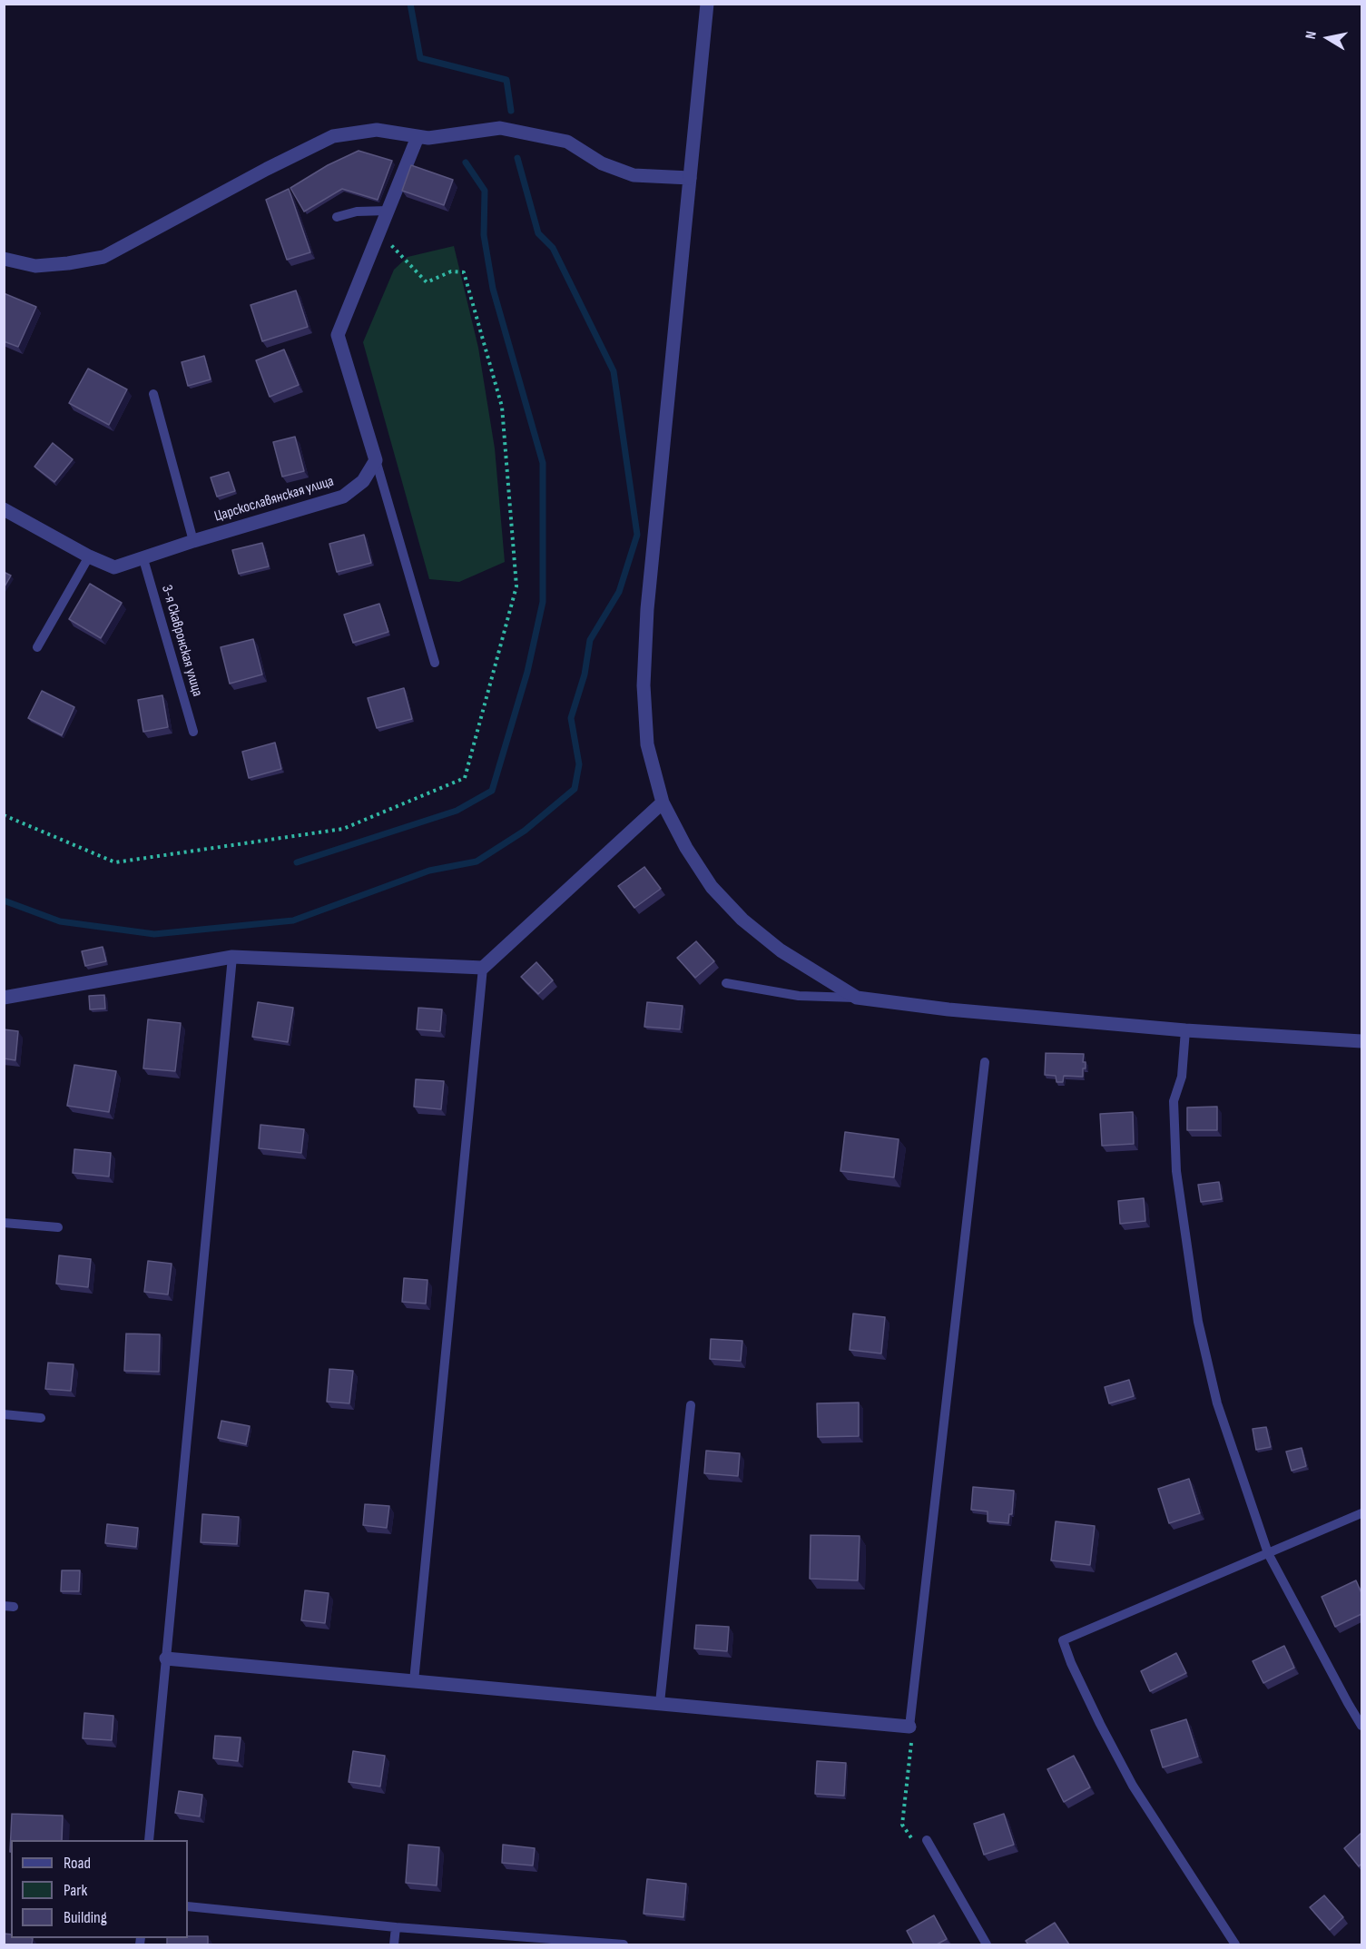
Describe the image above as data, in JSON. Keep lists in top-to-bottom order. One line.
{"streets":{"street":["Царскославянская улица"],"lane":["3-я Скавронская улица"]},"crossings":[["Царскославянская улица","3-я Скавронская улица"]],"legend":["Road","Park","Building"],"north":"left"}
